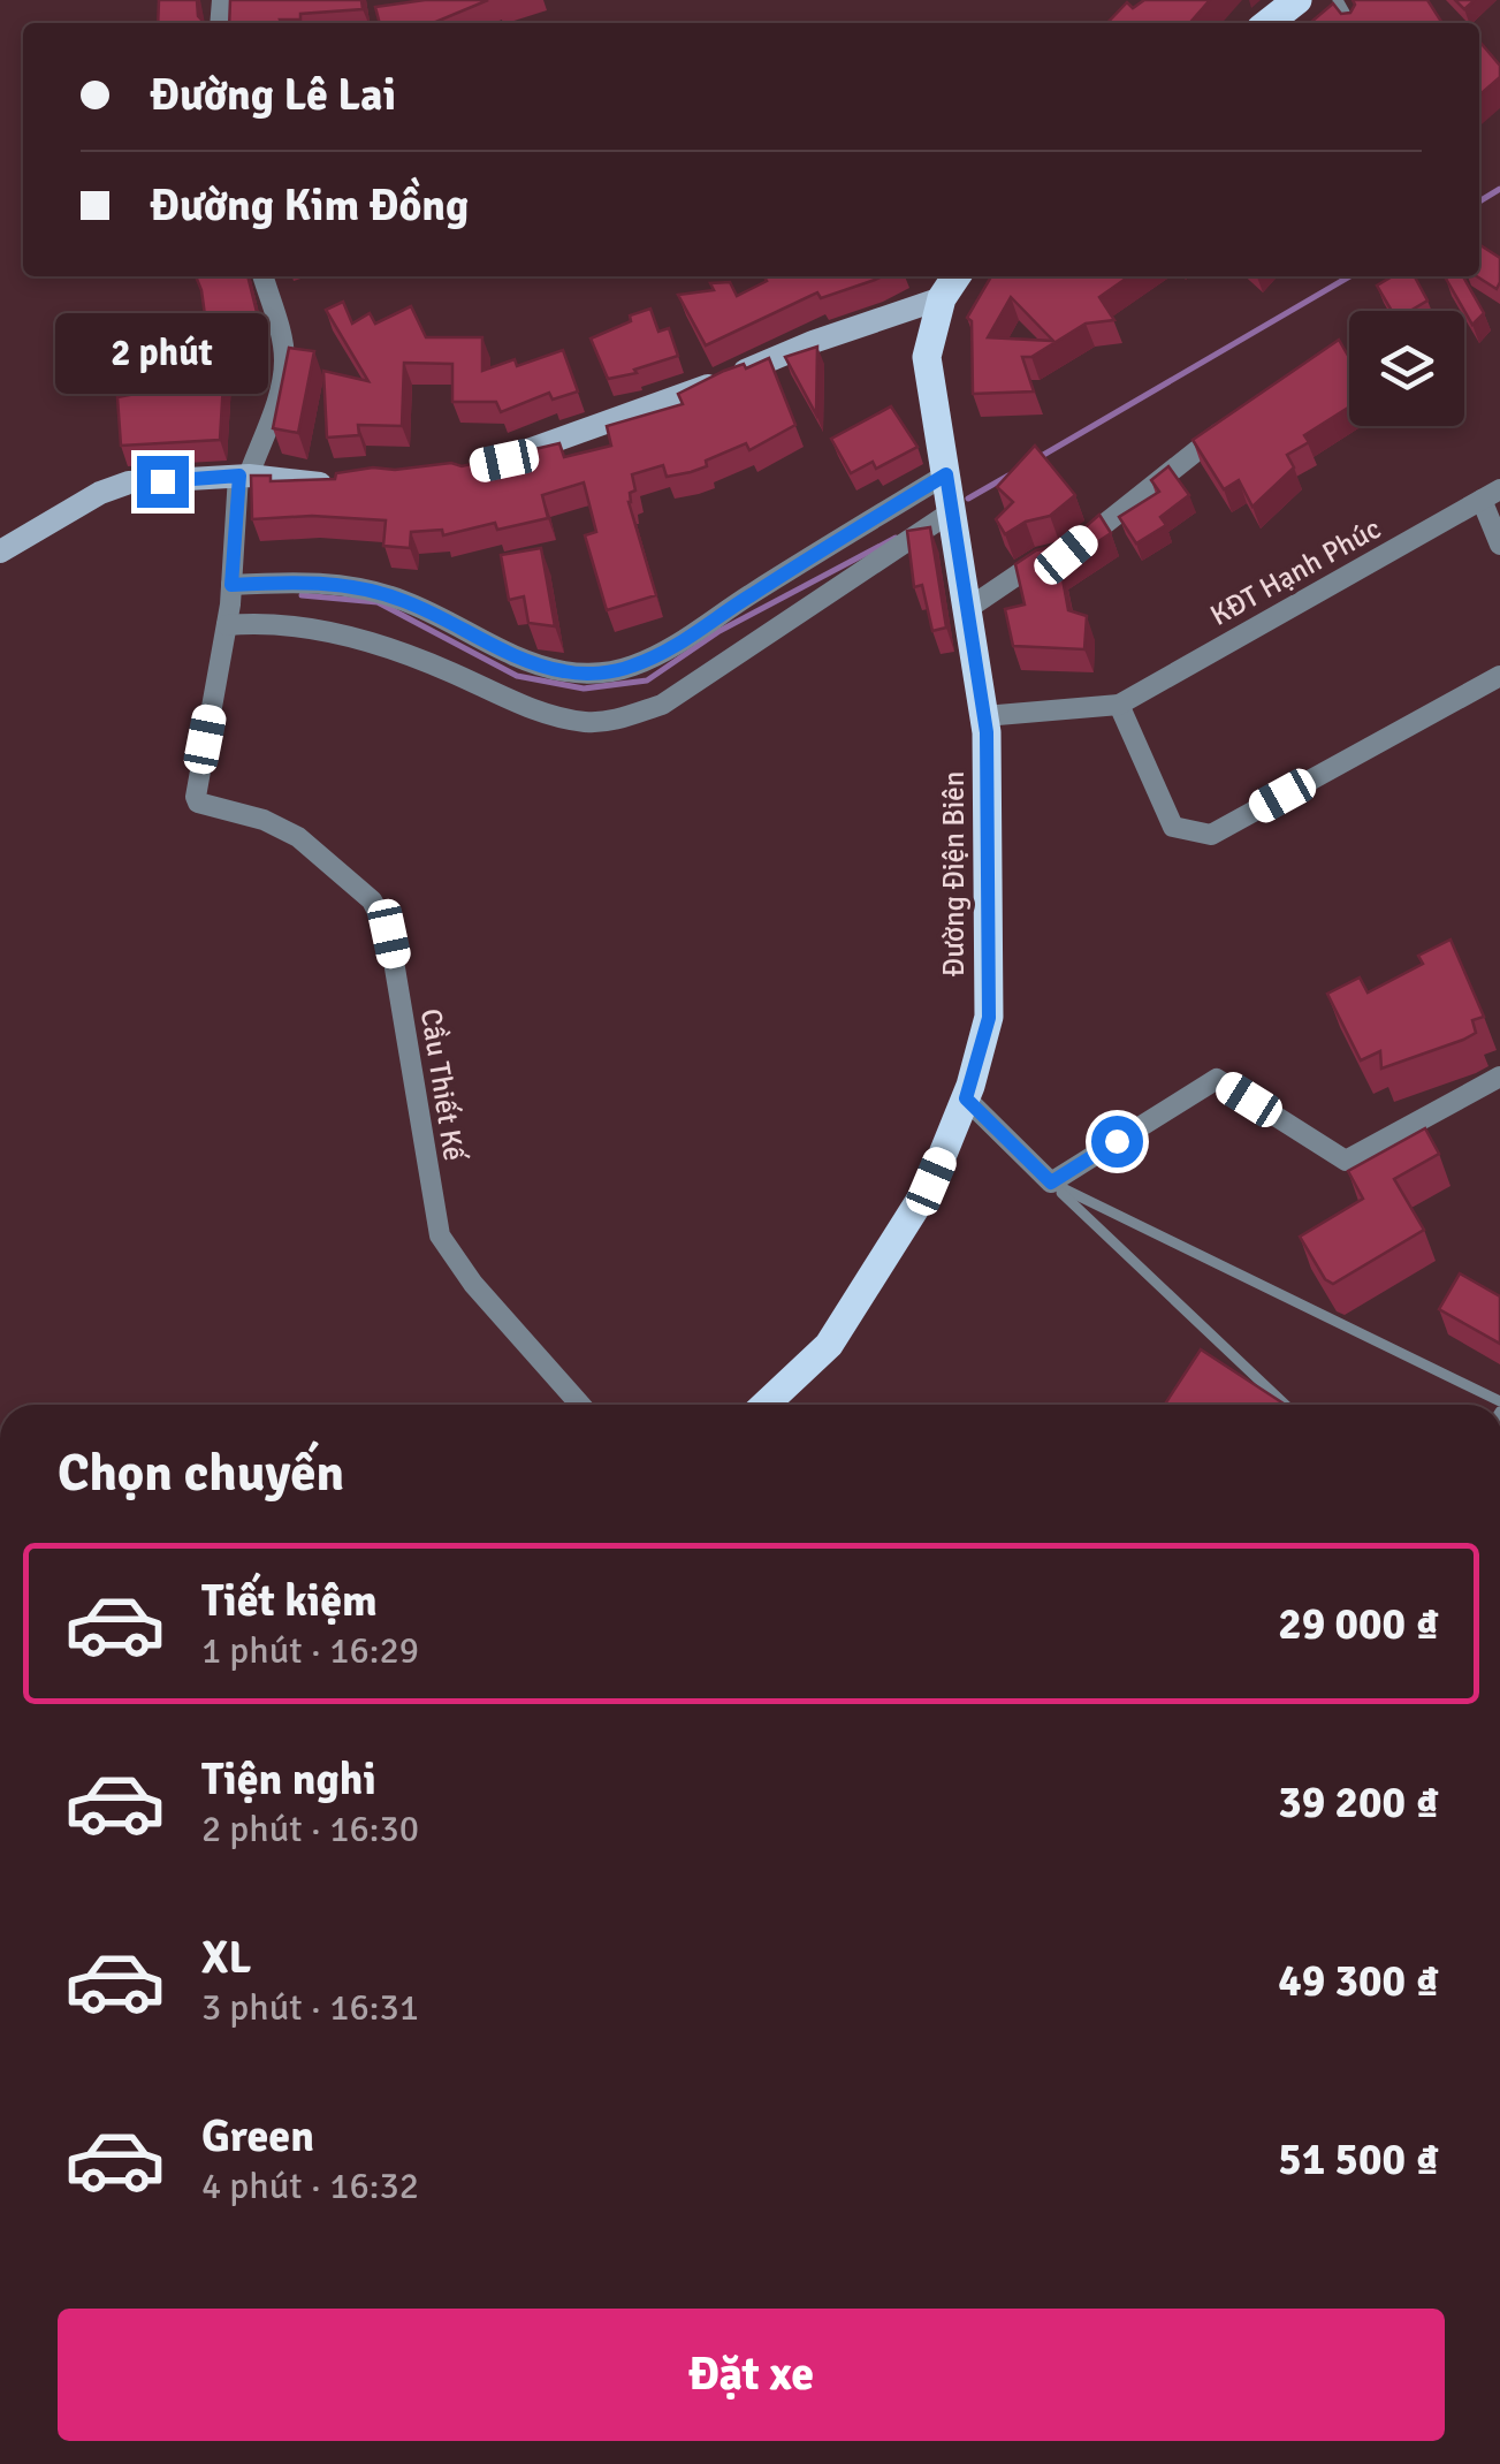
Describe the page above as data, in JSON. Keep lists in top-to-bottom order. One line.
{"streets":{"main road":["Đường Điện Biên"],"street":["KĐT Hạnh Phúc","Cầu Thiết Kế"]},"crossings":[["KĐT Hạnh Phúc","Đường Điện Biên"]],"page":{"banner":["Đường Lê Lai","Đường Kim Đồng"],"bubble":"2 phút","heading":"Chọn chuyến","list":[{"name":"Tiết kiệm","note":"1 phút · 16:29","value":"29 000 ₫"},{"name":"Tiện nghi","note":"2 phút · 16:30","value":"39 200 ₫"},{"name":"XL","note":"3 phút · 16:31","value":"49 300 ₫"},{"name":"Green","note":"4 phút · 16:32","value":"51 500 ₫"}],"buttons":"Đặt xe"}}
